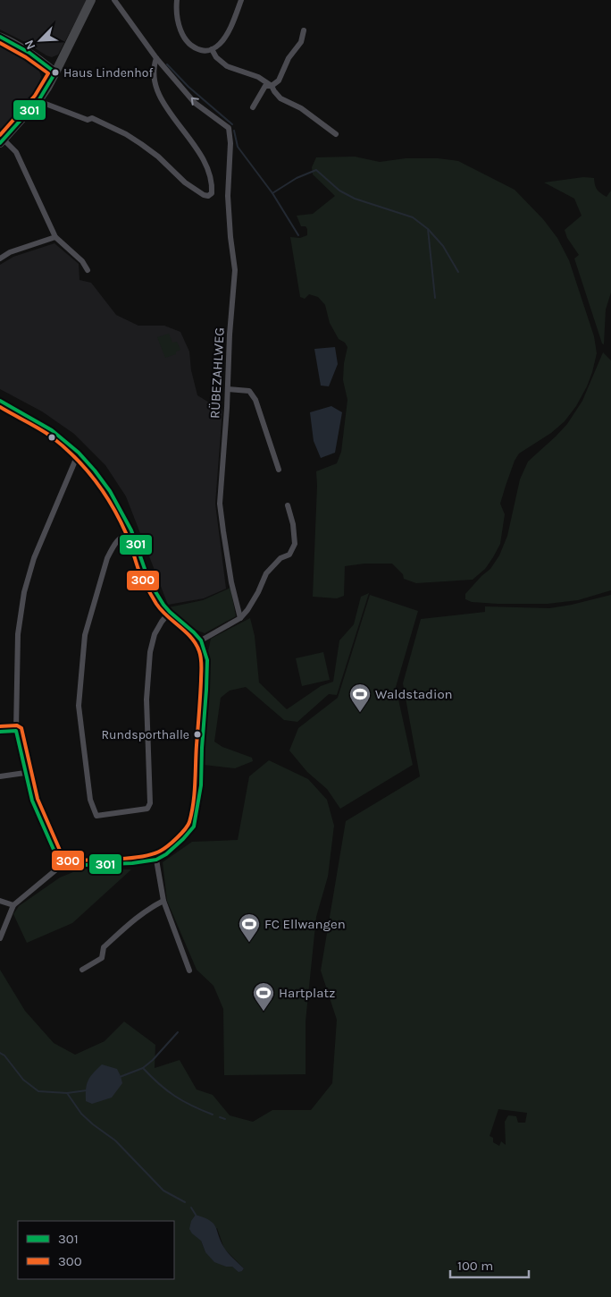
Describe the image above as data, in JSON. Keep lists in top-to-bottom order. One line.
{"streets":{"street":["RÜBEZAHLWEG"]},"one_way":["RÜBEZAHLWEG"],"places":{"other":["Haus Lindenhof","Rundsporthalle"],"sports":["Waldstadion","FC Ellwangen","Hartplatz"]},"lines":["transit line 301","transit line 300"],"legend":["301","300"],"scale_bar":"100 m","north":"bottom left"}
